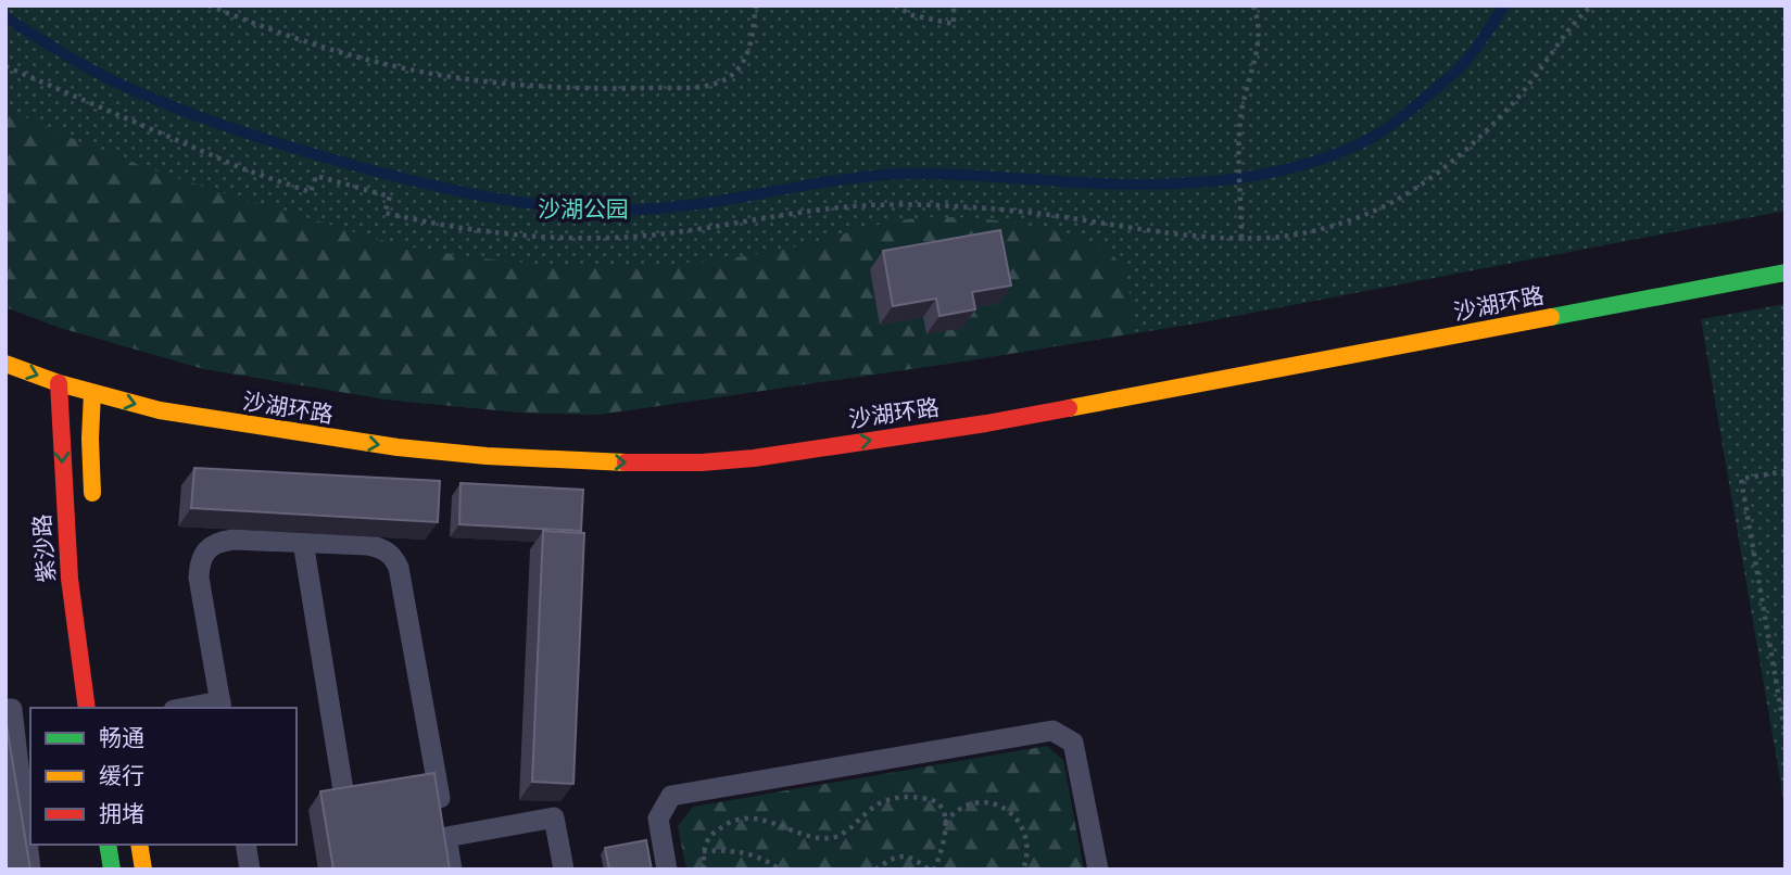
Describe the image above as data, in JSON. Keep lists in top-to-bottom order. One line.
{"streets":{"main road":["沙湖环路","紫沙路"]},"crossings":[["沙湖环路","紫沙路"]],"one_way":["沙湖环路"],"parks":["沙湖公园"],"legend":["畅通","缓行","拥堵"]}
